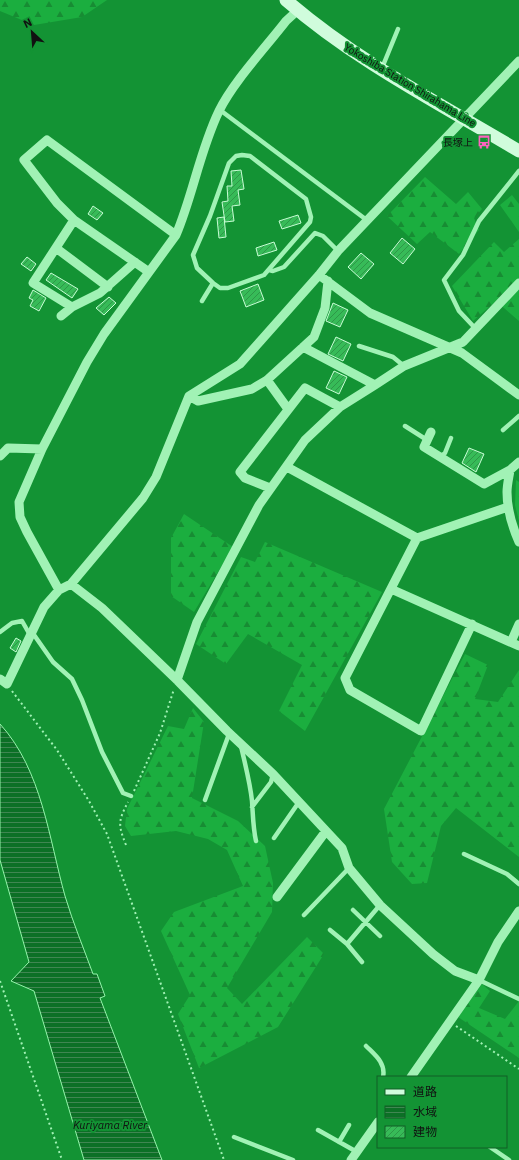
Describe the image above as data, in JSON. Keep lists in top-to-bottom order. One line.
{"streets":{"main road":["Yokoshiba Station Shirahama Line"]},"water":["Kuriyama River"],"places":{"bus stop":["長塚上"]},"legend":["道路","水域","建物"],"north":"top left"}
